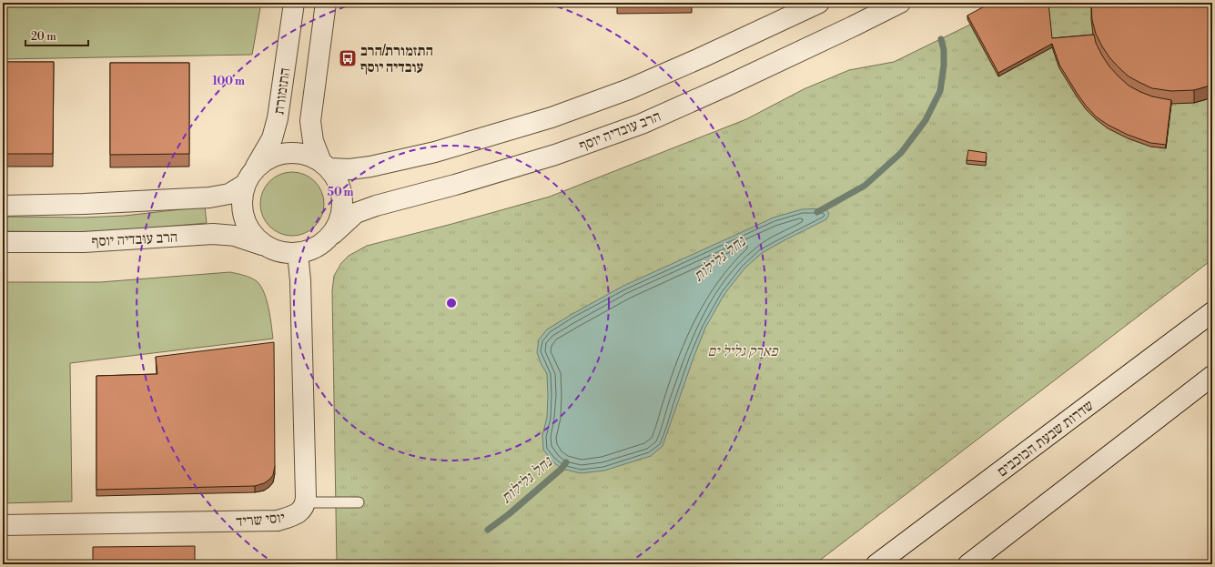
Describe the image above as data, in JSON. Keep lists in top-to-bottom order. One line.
{"streets":{"street":["התזמורת","הרב עובדיה יוסף","שדרות שבעת הכוכבים","יוסי שריד"]},"crossings":[["התזמורת","הרב עובדיה יוסף"]],"water":["נחל גלילות"],"parks":["פארק גליל ים"],"places":{"bus stop":["התזמורת/הרב עובדיה יוסף"]},"scale_bar":"20 m","rings":["100 m","50 m"]}
